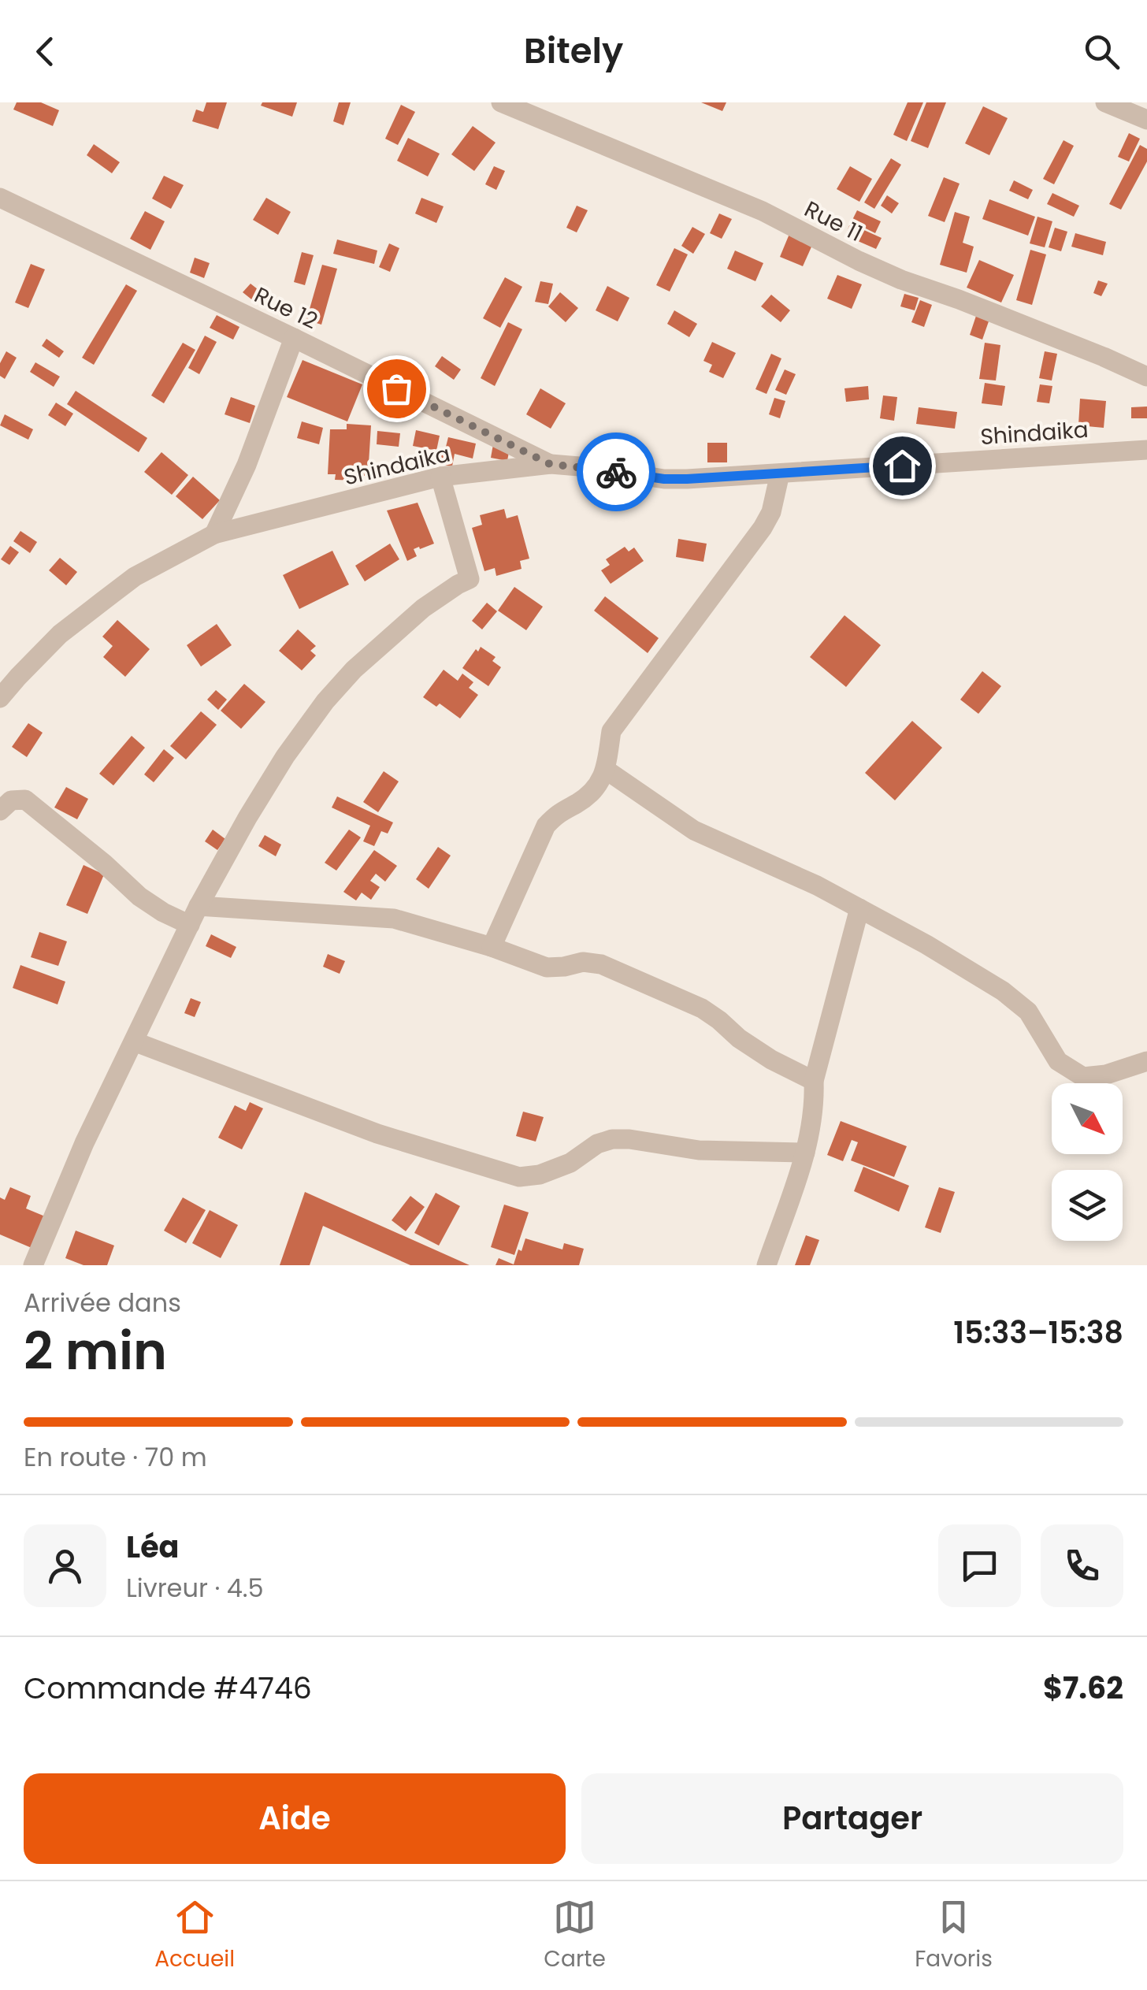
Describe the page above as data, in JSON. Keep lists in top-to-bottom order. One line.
{"streets":{"street":["Rue 11","Rue 12","Shindaika"]},"crossings":[["Rue 12","Shindaika"]],"north":"bottom right","page":{"header":"Bitely","heading":["2 min","Arrivée dans","15:33–15:38"],"panel":["Léa","Livreur · 4.5","Commande #4746","$7.62"],"bar":"En route · 70 m","buttons":["Aide","Partager"],"tabs":["Accueil","Carte","Favoris"]}}
